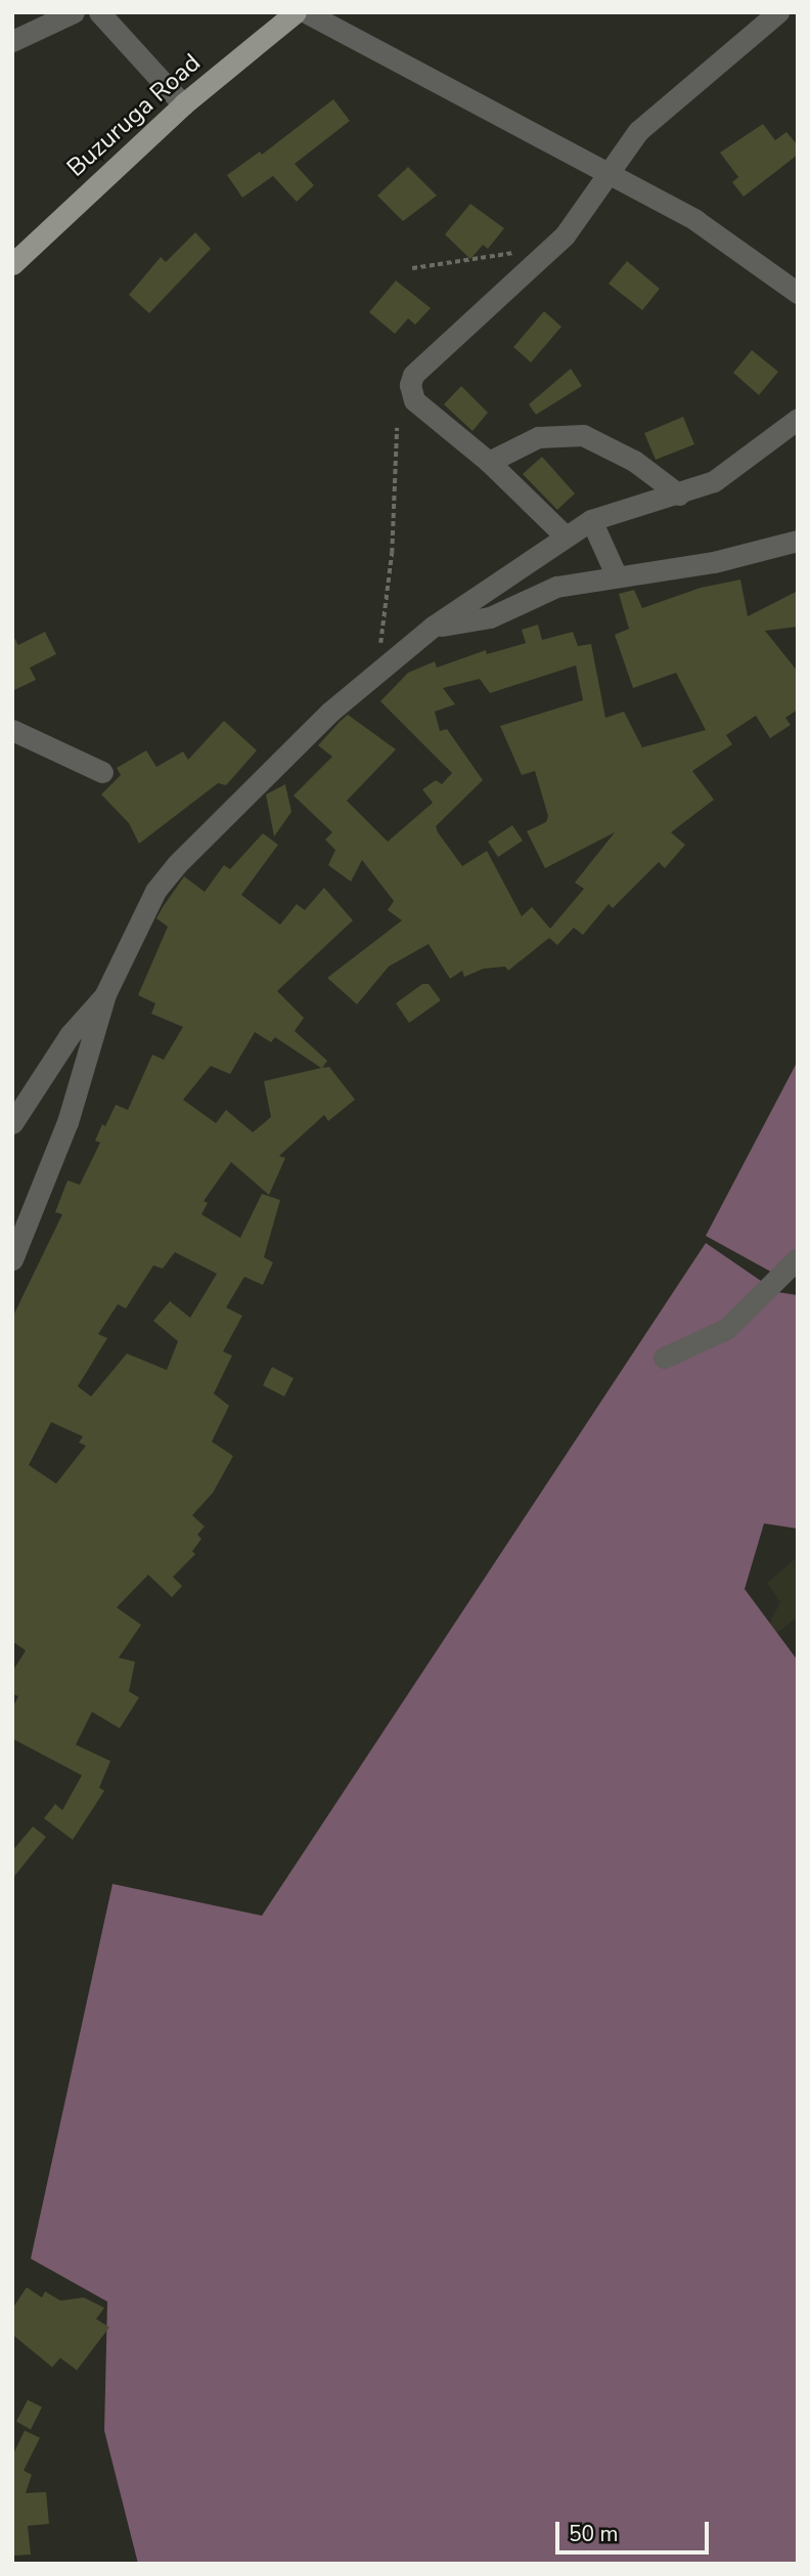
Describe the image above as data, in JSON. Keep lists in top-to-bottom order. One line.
{"streets":{"main road":["Buzuruga Road"]},"scale_bar":"50 m"}
